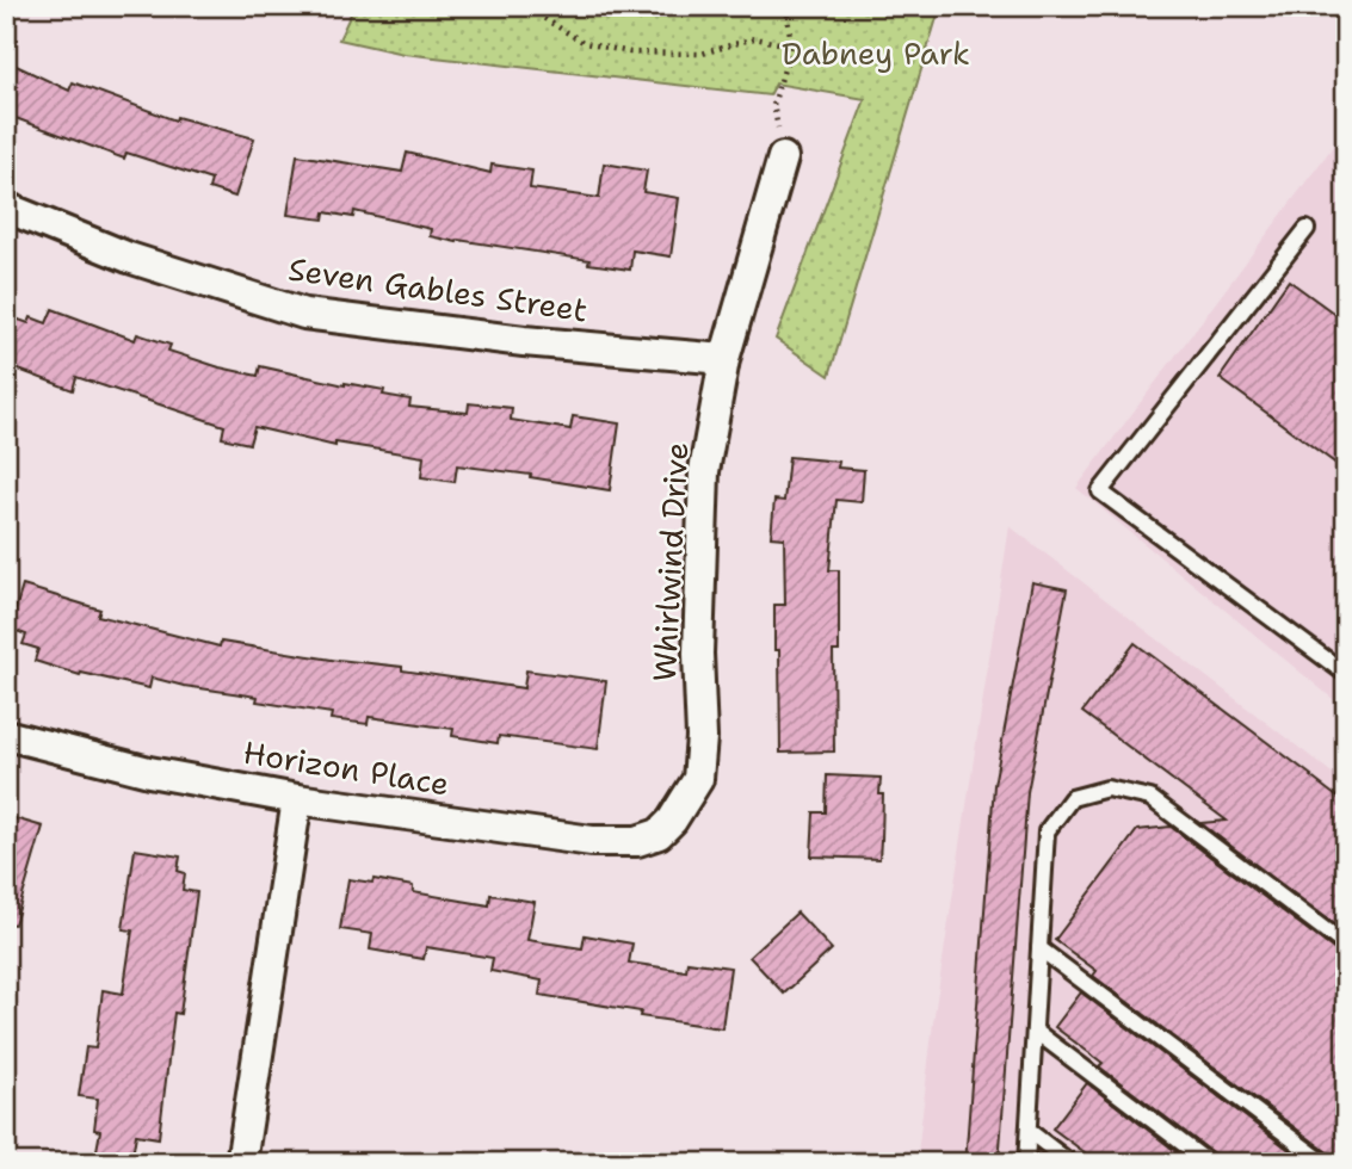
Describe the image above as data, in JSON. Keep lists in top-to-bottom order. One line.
{"streets":{"street":["Seven Gables Street","Whirlwind Drive","Horizon Place"]},"crossings":[["Seven Gables Street","Whirlwind Drive"],["Whirlwind Drive","Horizon Place"]],"parks":["Dabney Park"]}
